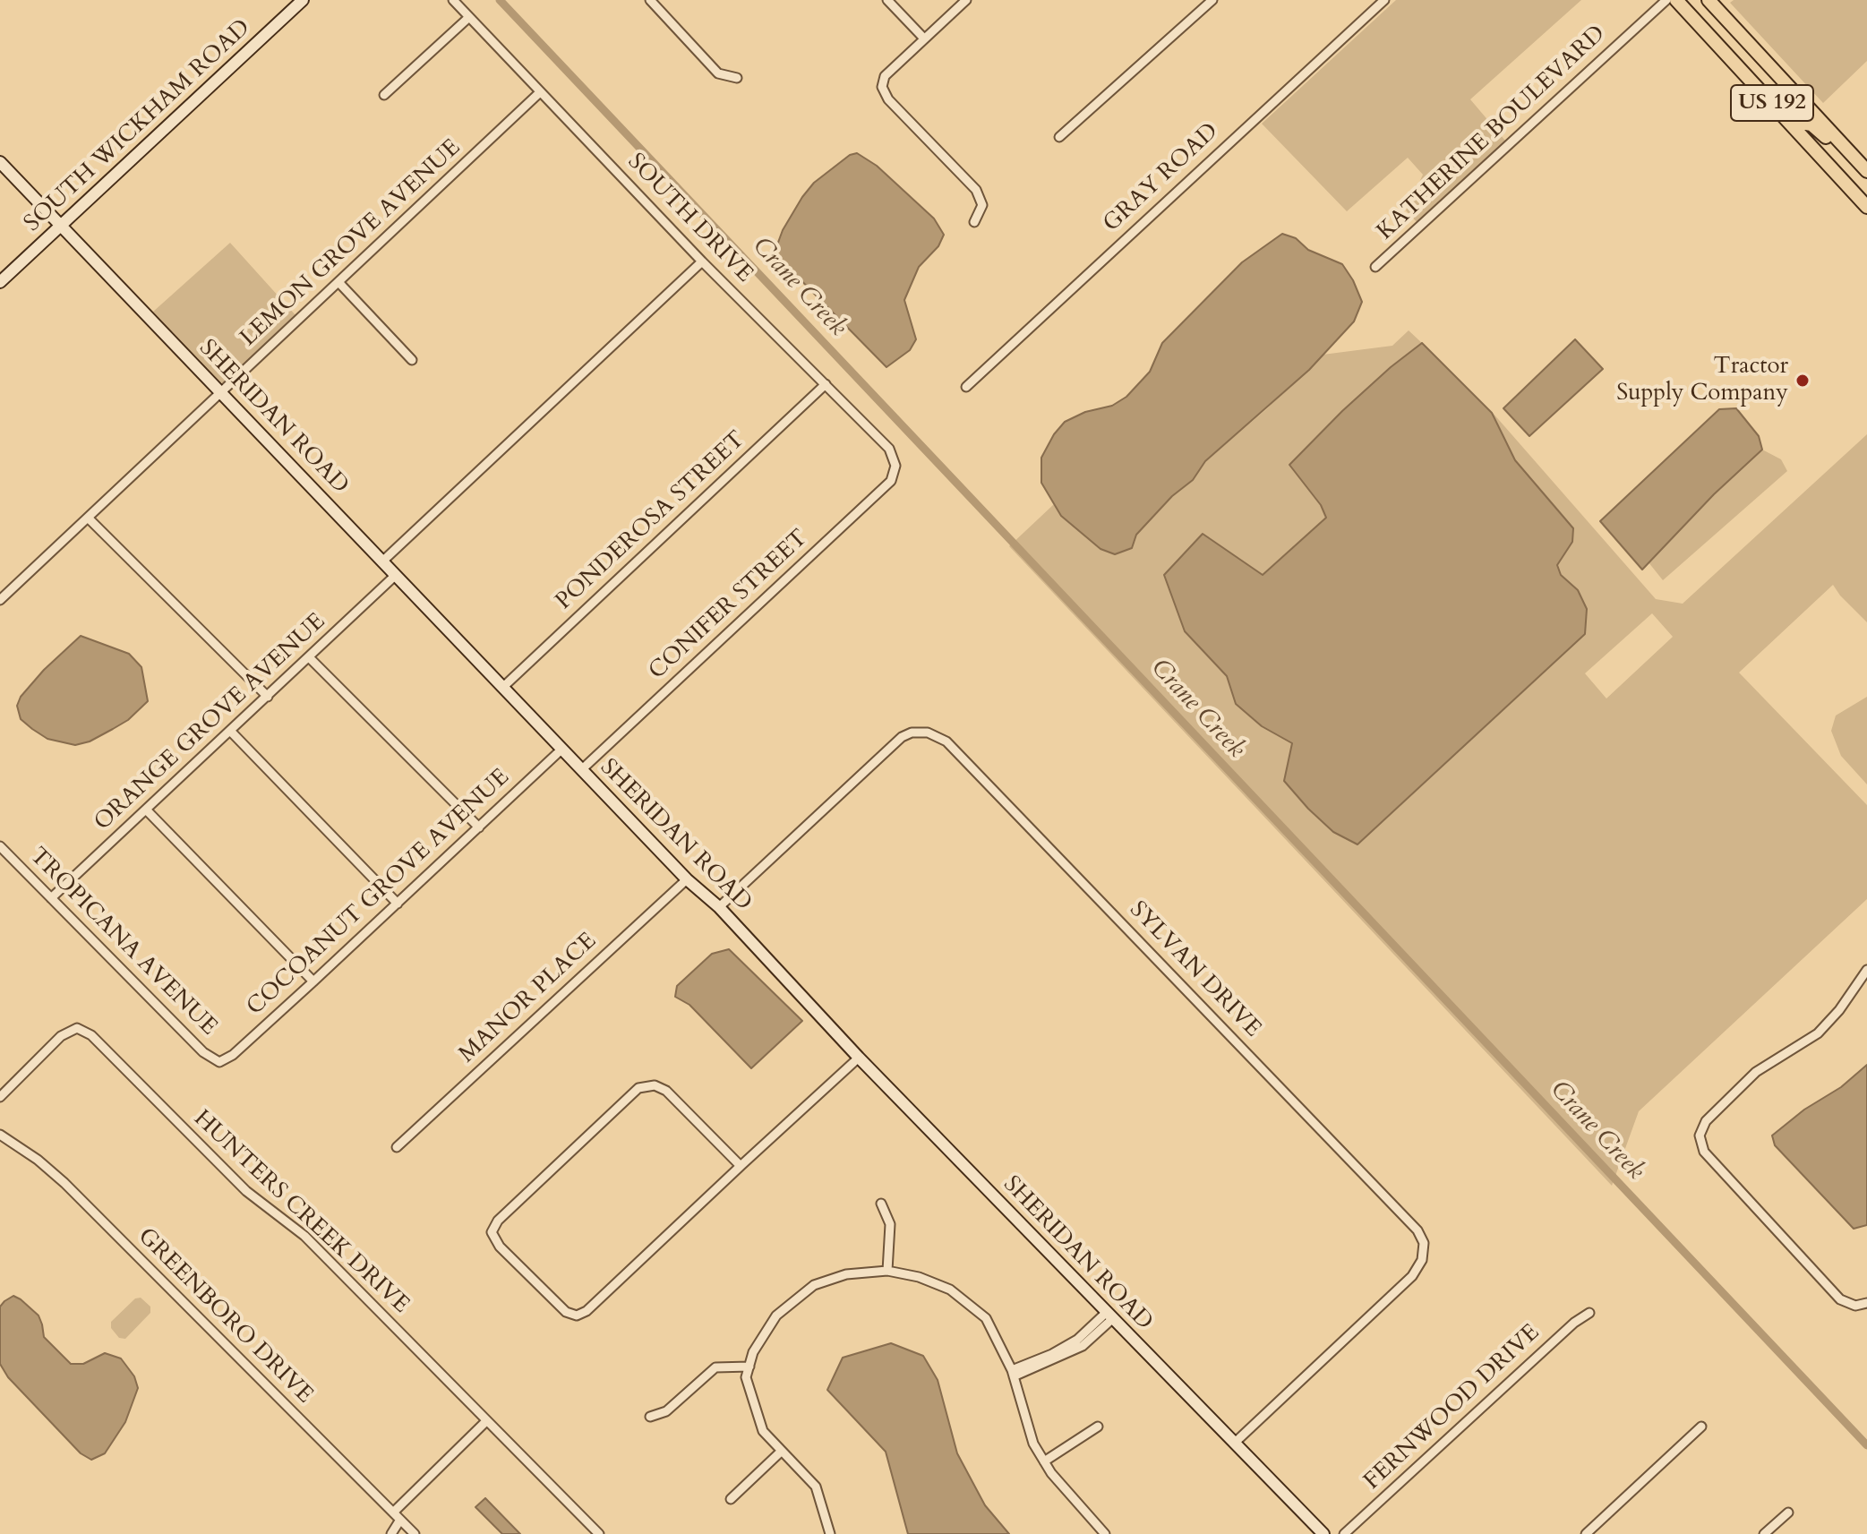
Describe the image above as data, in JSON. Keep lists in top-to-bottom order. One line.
{"streets":{"main road":["US 192"],"street":["SOUTH WICKHAM ROAD","KATHERINE BOULEVARD","GRAY ROAD","SOUTH DRIVE","LEMON GROVE AVENUE","SHERIDAN ROAD","PONDEROSA STREET","CONIFER STREET","ORANGE GROVE AVENUE","COCOANUT GROVE AVENUE","TROPICANA AVENUE","SYLVAN DRIVE","MANOR PLACE","HUNTERS CREEK DRIVE","GREENBORO DRIVE","FERNWOOD DRIVE"]},"crossings":[["SOUTH WICKHAM ROAD","SHERIDAN ROAD"],["SOUTH DRIVE","LEMON GROVE AVENUE"],["SOUTH DRIVE","PONDEROSA STREET"],["SOUTH DRIVE","CONIFER STREET"],["LEMON GROVE AVENUE","SHERIDAN ROAD"],["SHERIDAN ROAD","PONDEROSA STREET"],["SHERIDAN ROAD","CONIFER STREET"],["SHERIDAN ROAD","ORANGE GROVE AVENUE"],["SHERIDAN ROAD","COCOANUT GROVE AVENUE"],["SHERIDAN ROAD","SYLVAN DRIVE"],["SHERIDAN ROAD","MANOR PLACE"],["ORANGE GROVE AVENUE","TROPICANA AVENUE"],["COCOANUT GROVE AVENUE","TROPICANA AVENUE"]],"water":["Crane Creek"],"places":["Tractor Supply Company"]}
